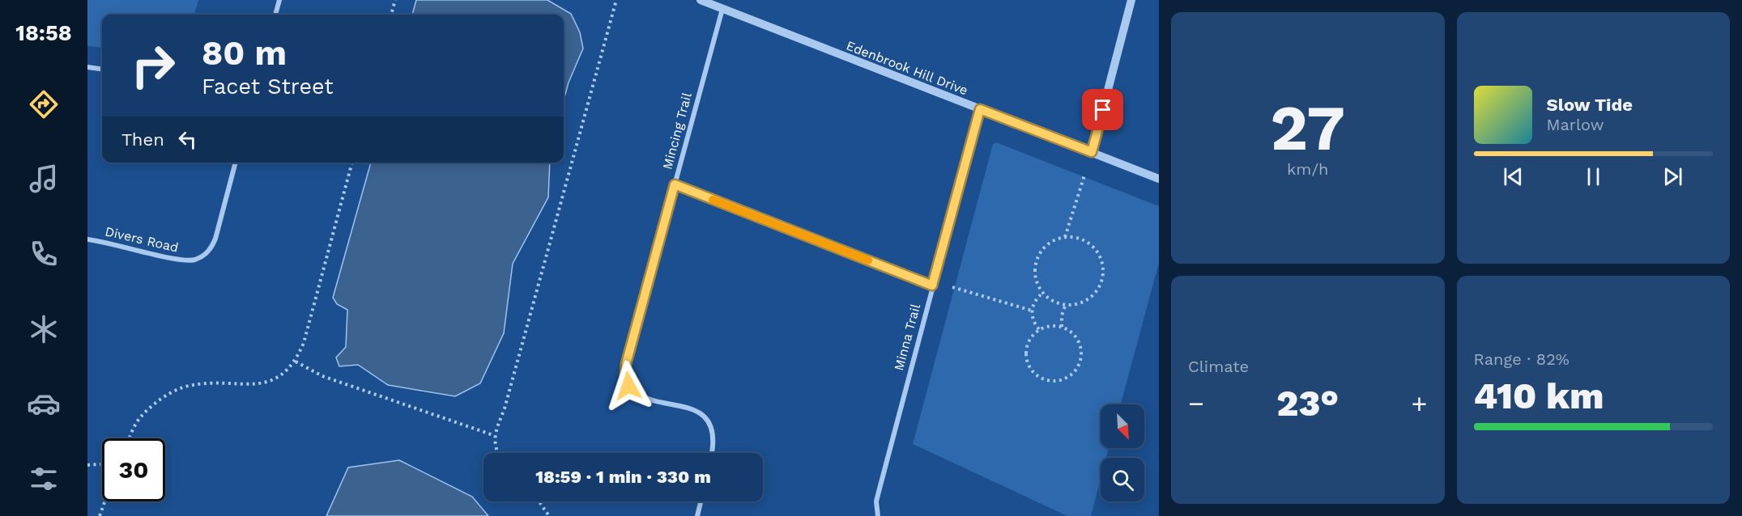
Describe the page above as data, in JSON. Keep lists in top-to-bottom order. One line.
{"streets":{"street":["Edenbrook Hill Drive","Mincing Trail","Divers Road","Minna Trail"]},"crossings":[["Edenbrook Hill Drive","Mincing Trail"],["Edenbrook Hill Drive","Minna Trail"]],"north":"bottom right","page":{"tabs":"18:58","tile":[["27","km/h"],"Climate",["Range · 82%","410 km"]],"turn":["80 m","Facet Street"],"song":["Slow Tide","Marlow"],"then":"Then","heat":["−","23°","+"],"limit":"30","trip":"18:59 · 1 min · 330 m"}}
